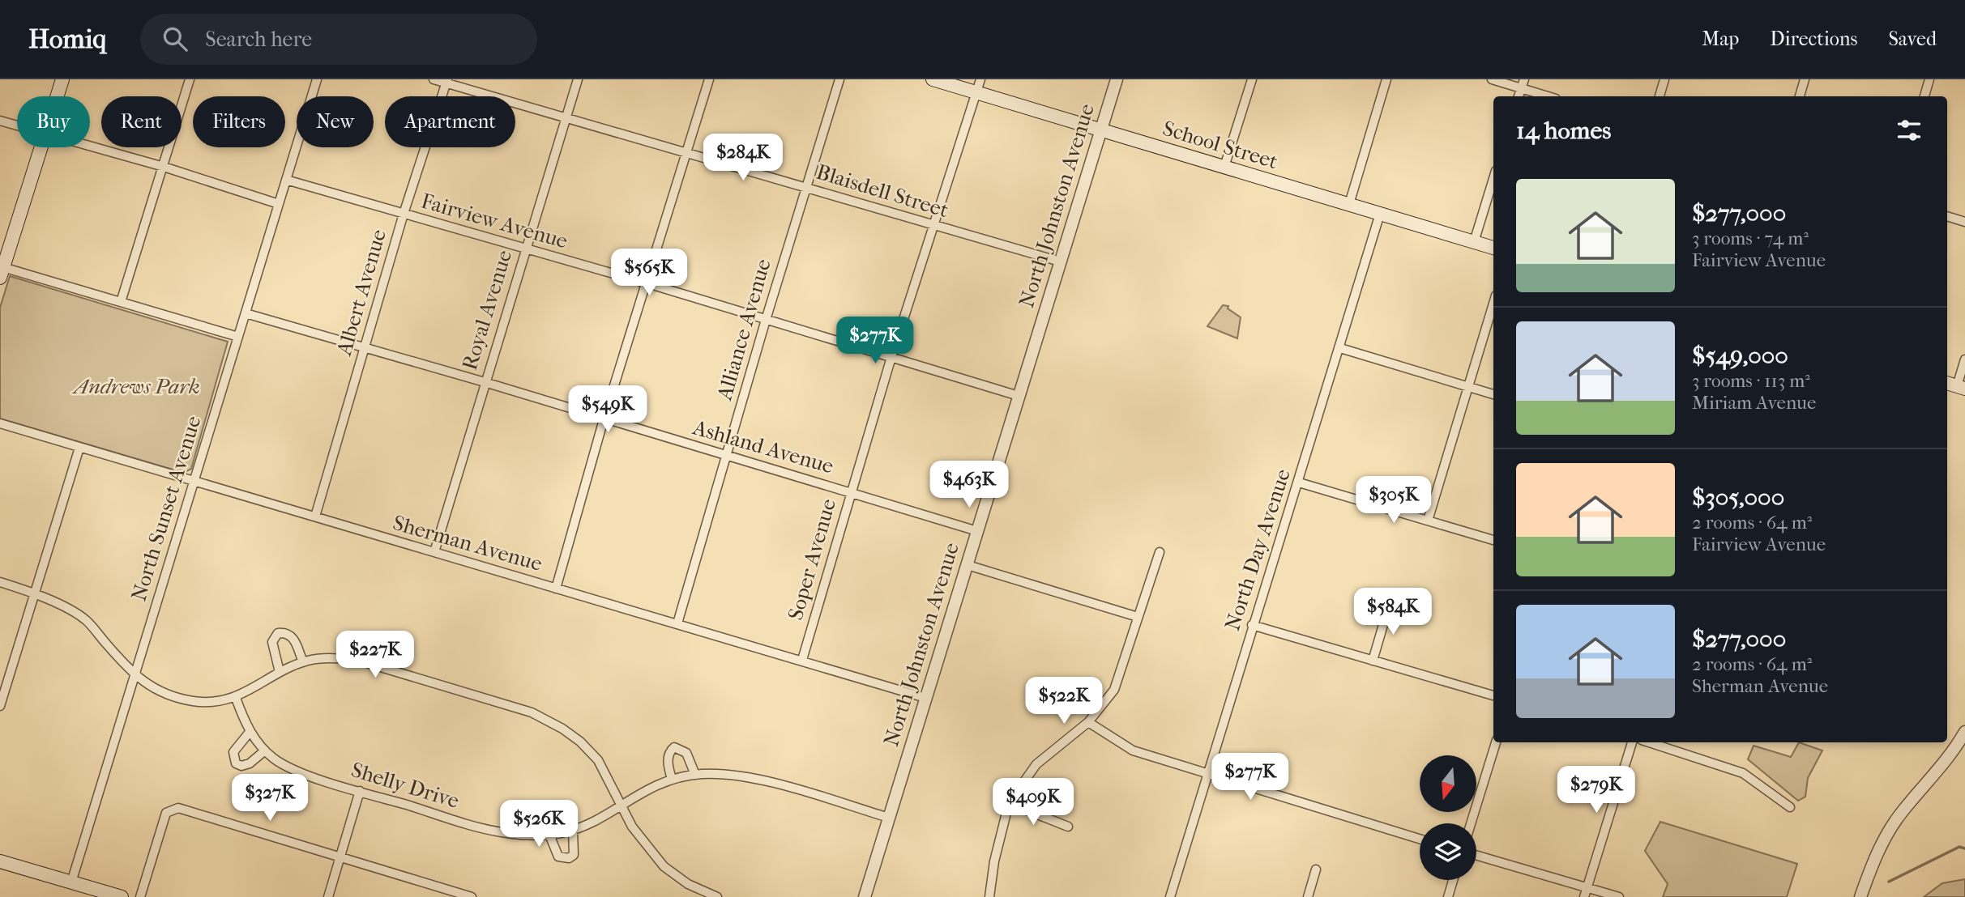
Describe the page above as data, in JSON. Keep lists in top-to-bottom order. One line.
{"streets":{"main road":["School Street"],"street":["Blaisdell Street","North Johnston Avenue","Fairview Avenue","Albert Avenue","Royal Avenue","Alliance Avenue","Ashland Avenue","North Sunset Avenue","Sherman Avenue","North Day Avenue","Soper Avenue","Shelly Drive"]},"crossings":[["School Street","North Johnston Avenue"],["School Street","North Day Avenue"],["School Street","Soper Avenue"],["Blaisdell Street","North Johnston Avenue"],["Blaisdell Street","Albert Avenue"],["Blaisdell Street","Royal Avenue"],["Blaisdell Street","Alliance Avenue"],["Blaisdell Street","Soper Avenue"],["North Johnston Avenue","Fairview Avenue"],["North Johnston Avenue","Ashland Avenue"],["North Johnston Avenue","Sherman Avenue"],["North Johnston Avenue","Shelly Drive"],["Fairview Avenue","Albert Avenue"],["Fairview Avenue","Royal Avenue"],["Fairview Avenue","Alliance Avenue"],["Fairview Avenue","North Sunset Avenue"],["Fairview Avenue","Soper Avenue"],["Albert Avenue","Ashland Avenue"],["Albert Avenue","Sherman Avenue"],["Royal Avenue","Ashland Avenue"],["Royal Avenue","Sherman Avenue"],["Alliance Avenue","Ashland Avenue"],["Alliance Avenue","Sherman Avenue"],["Ashland Avenue","North Sunset Avenue"],["Ashland Avenue","Soper Avenue"],["North Sunset Avenue","Sherman Avenue"],["Sherman Avenue","Soper Avenue"]],"parks":["Andrews Park"],"north":"bottom","page":{"header":"Homiq","search":"Search here","nav":["Map","Directions","Saved"],"chip":["Buy","Rent","Filters","New","Apartment"],"heading":"14 homes","price":["$284K","$565K","$277K","$549K","$463K","$305K","$584K","$227K","$522K","$277K","$279K","$327K","$409K","$526K"],"list":[{"name":"$277,000","note":"3 rooms · 74 m² · Fairview Avenue"},{"name":"$549,000","note":"3 rooms · 113 m² · Miriam Avenue"},{"name":"$305,000","note":"2 rooms · 64 m² · Fairview Avenue"},{"name":"$277,000","note":"2 rooms · 64 m² · Sherman Avenue"}]}}
